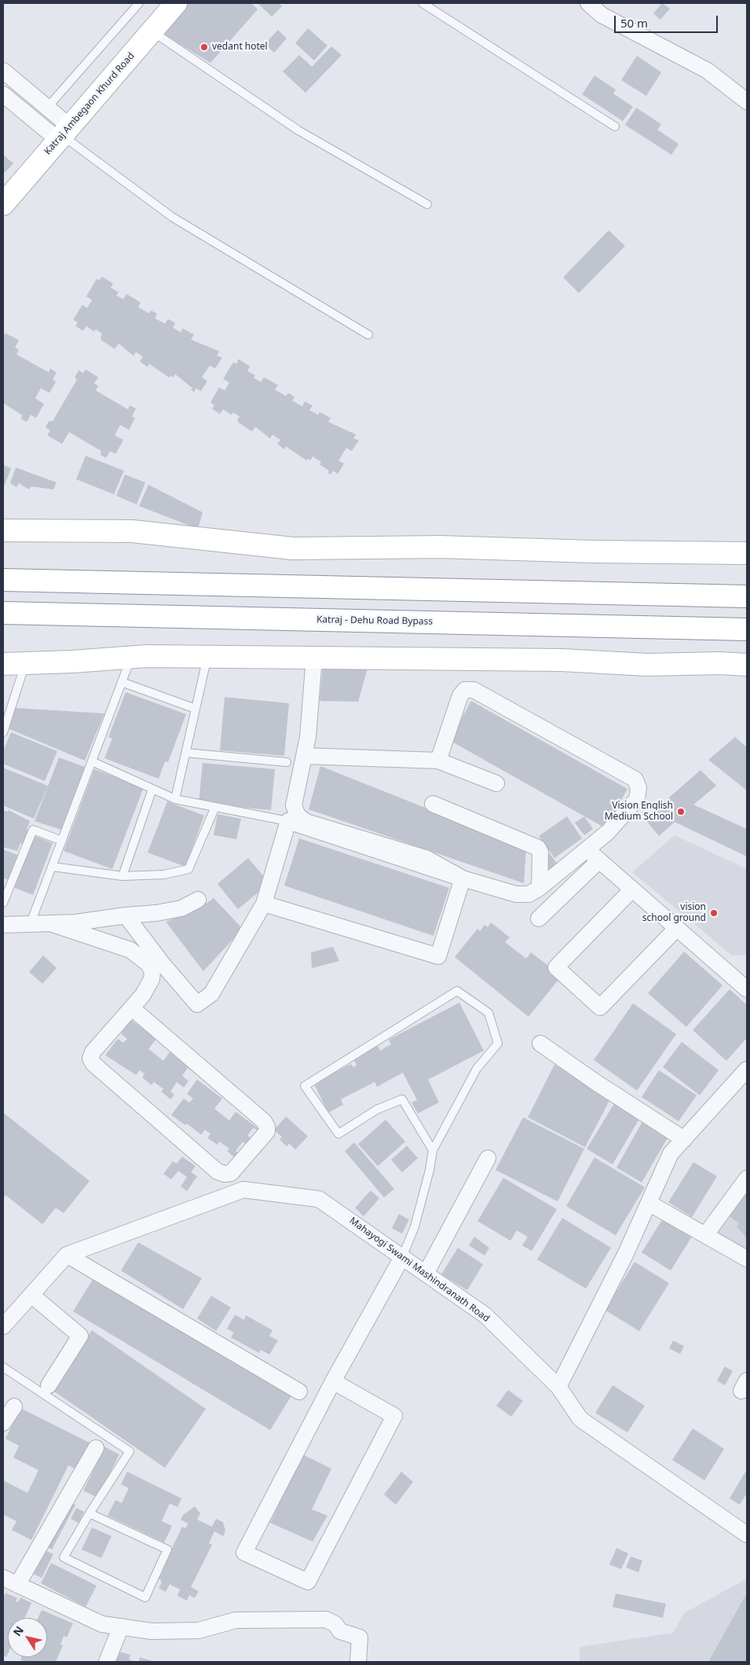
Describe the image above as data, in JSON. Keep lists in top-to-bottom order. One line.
{"streets":{"main road":["Katraj Ambegaon Khurd Road","Katraj - Dehu Road Bypass"],"street":["Mahayogi Swami Mashindranath Road"]},"places":["vedant hotel","Vision English Medium School","vision school ground"],"scale_bar":"50 m","north":"top left"}
